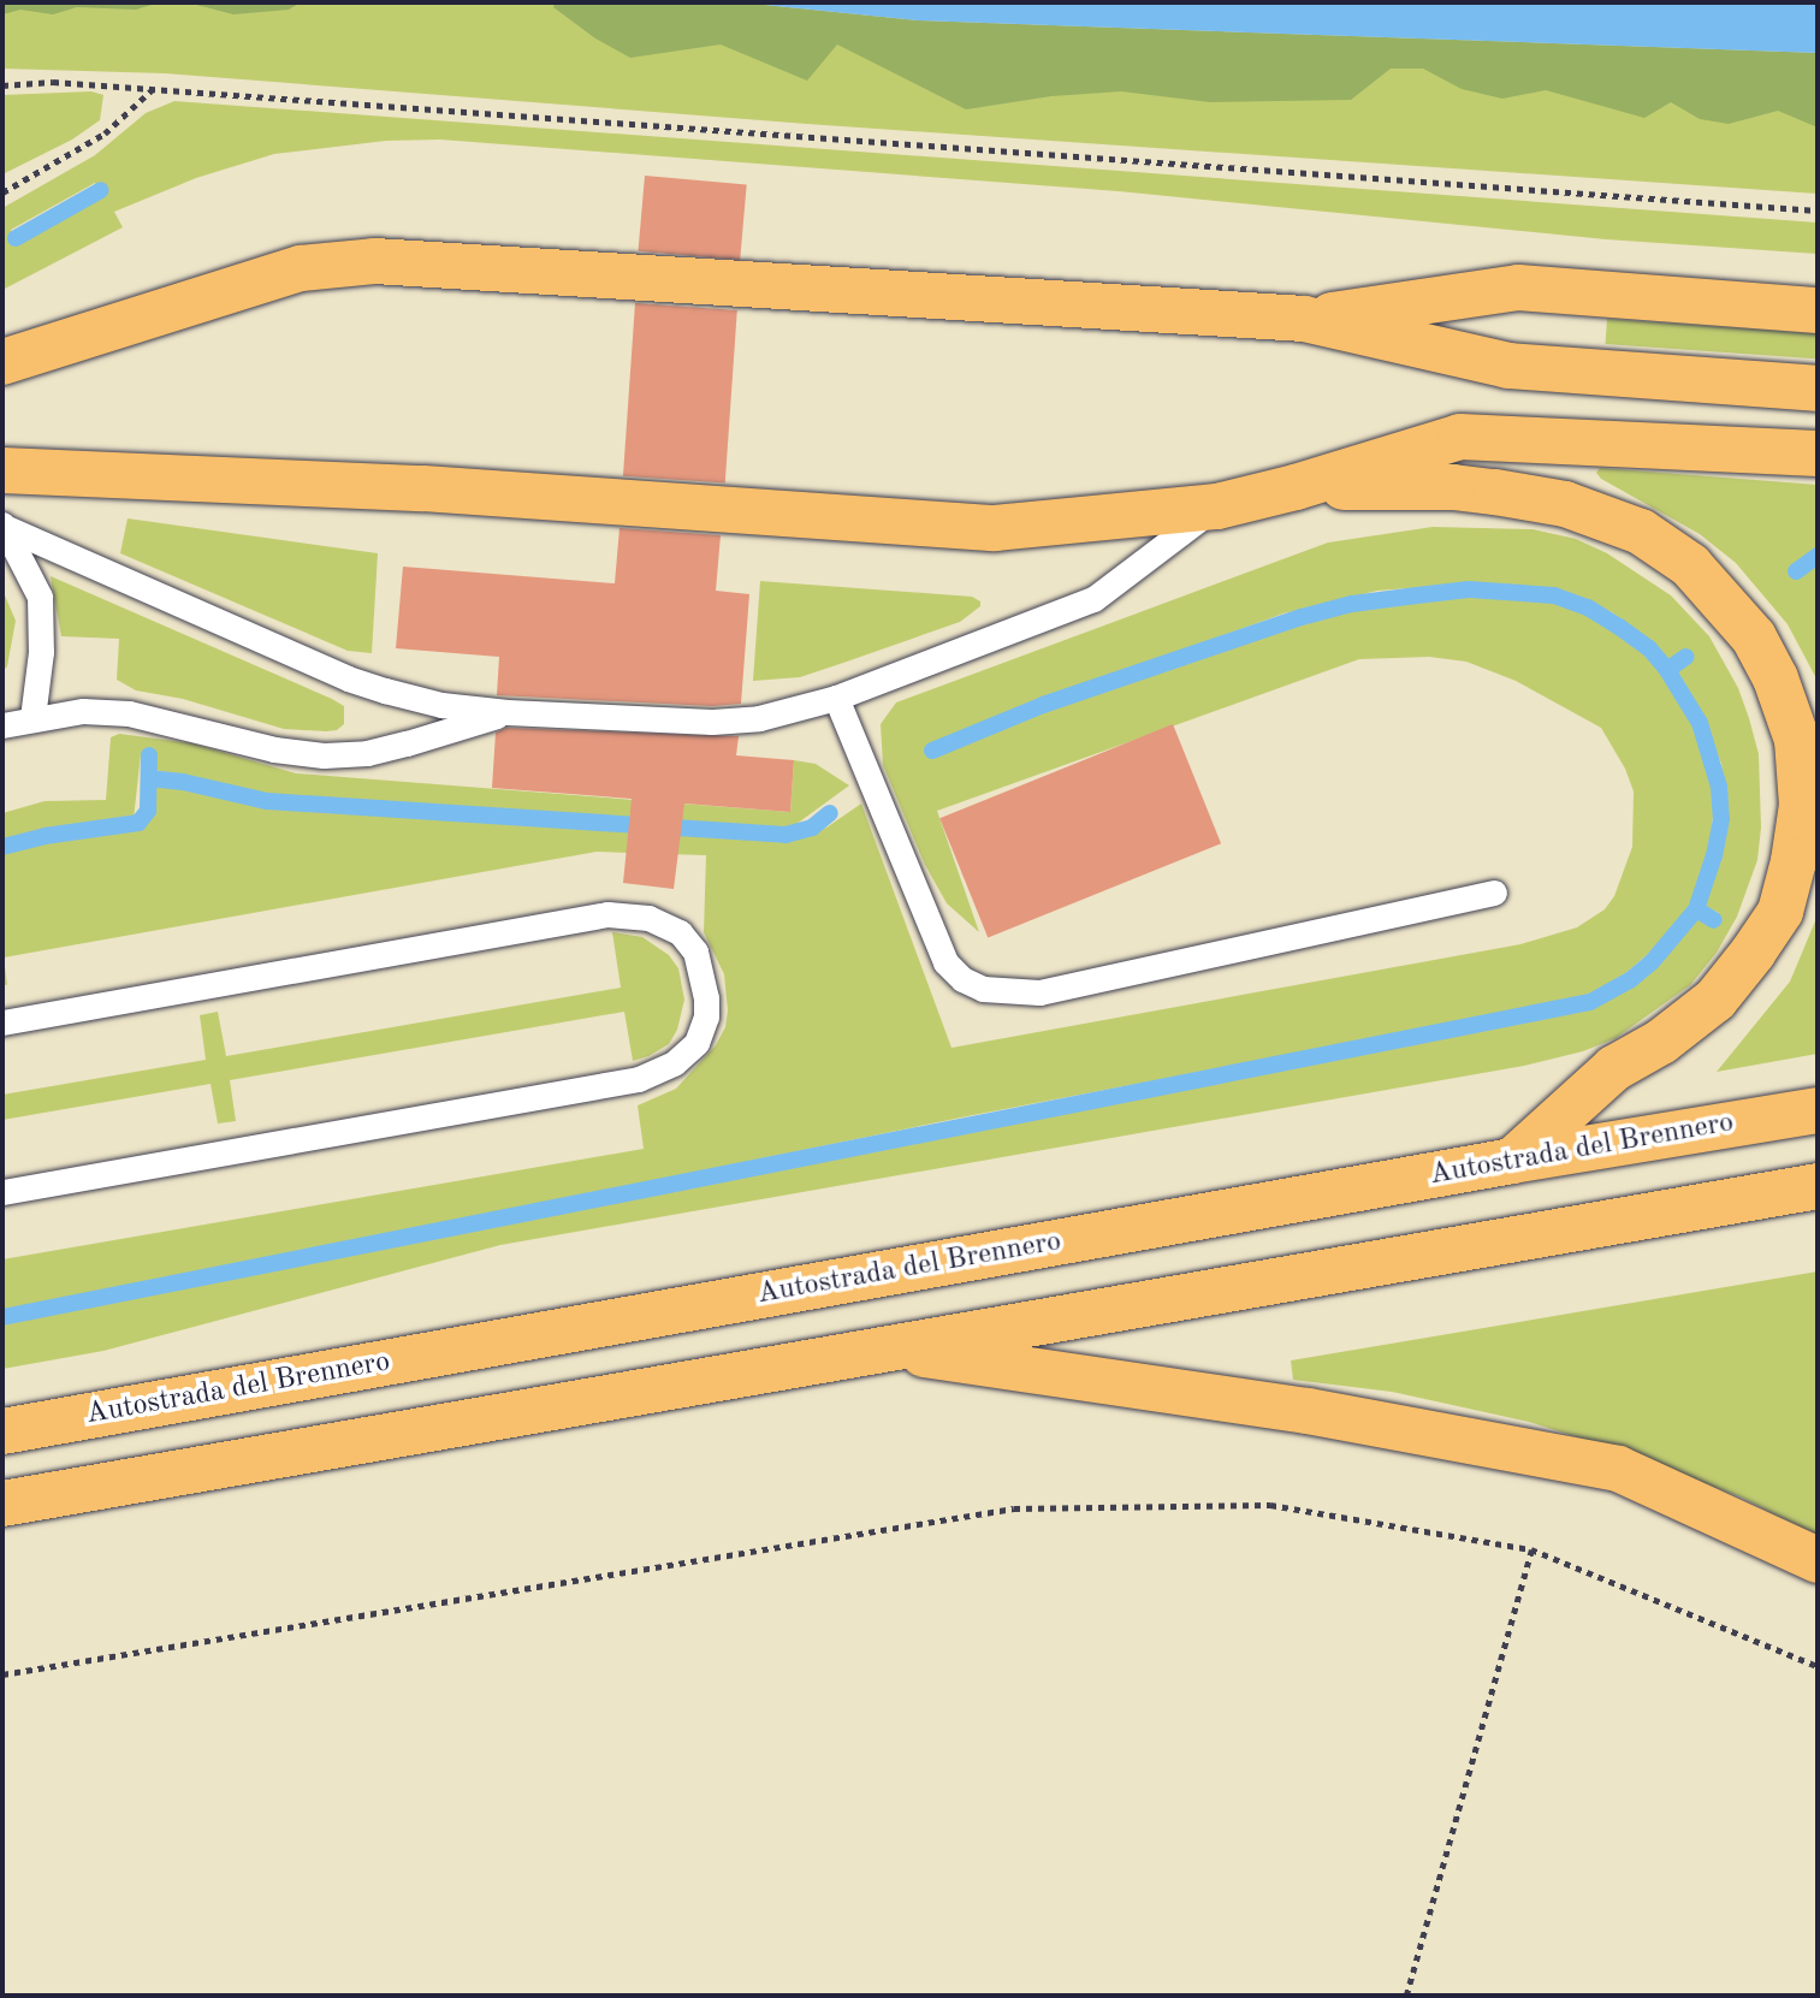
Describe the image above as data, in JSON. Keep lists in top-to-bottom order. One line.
{"streets":{"highway":["Autostrada del Brennero"]}}
